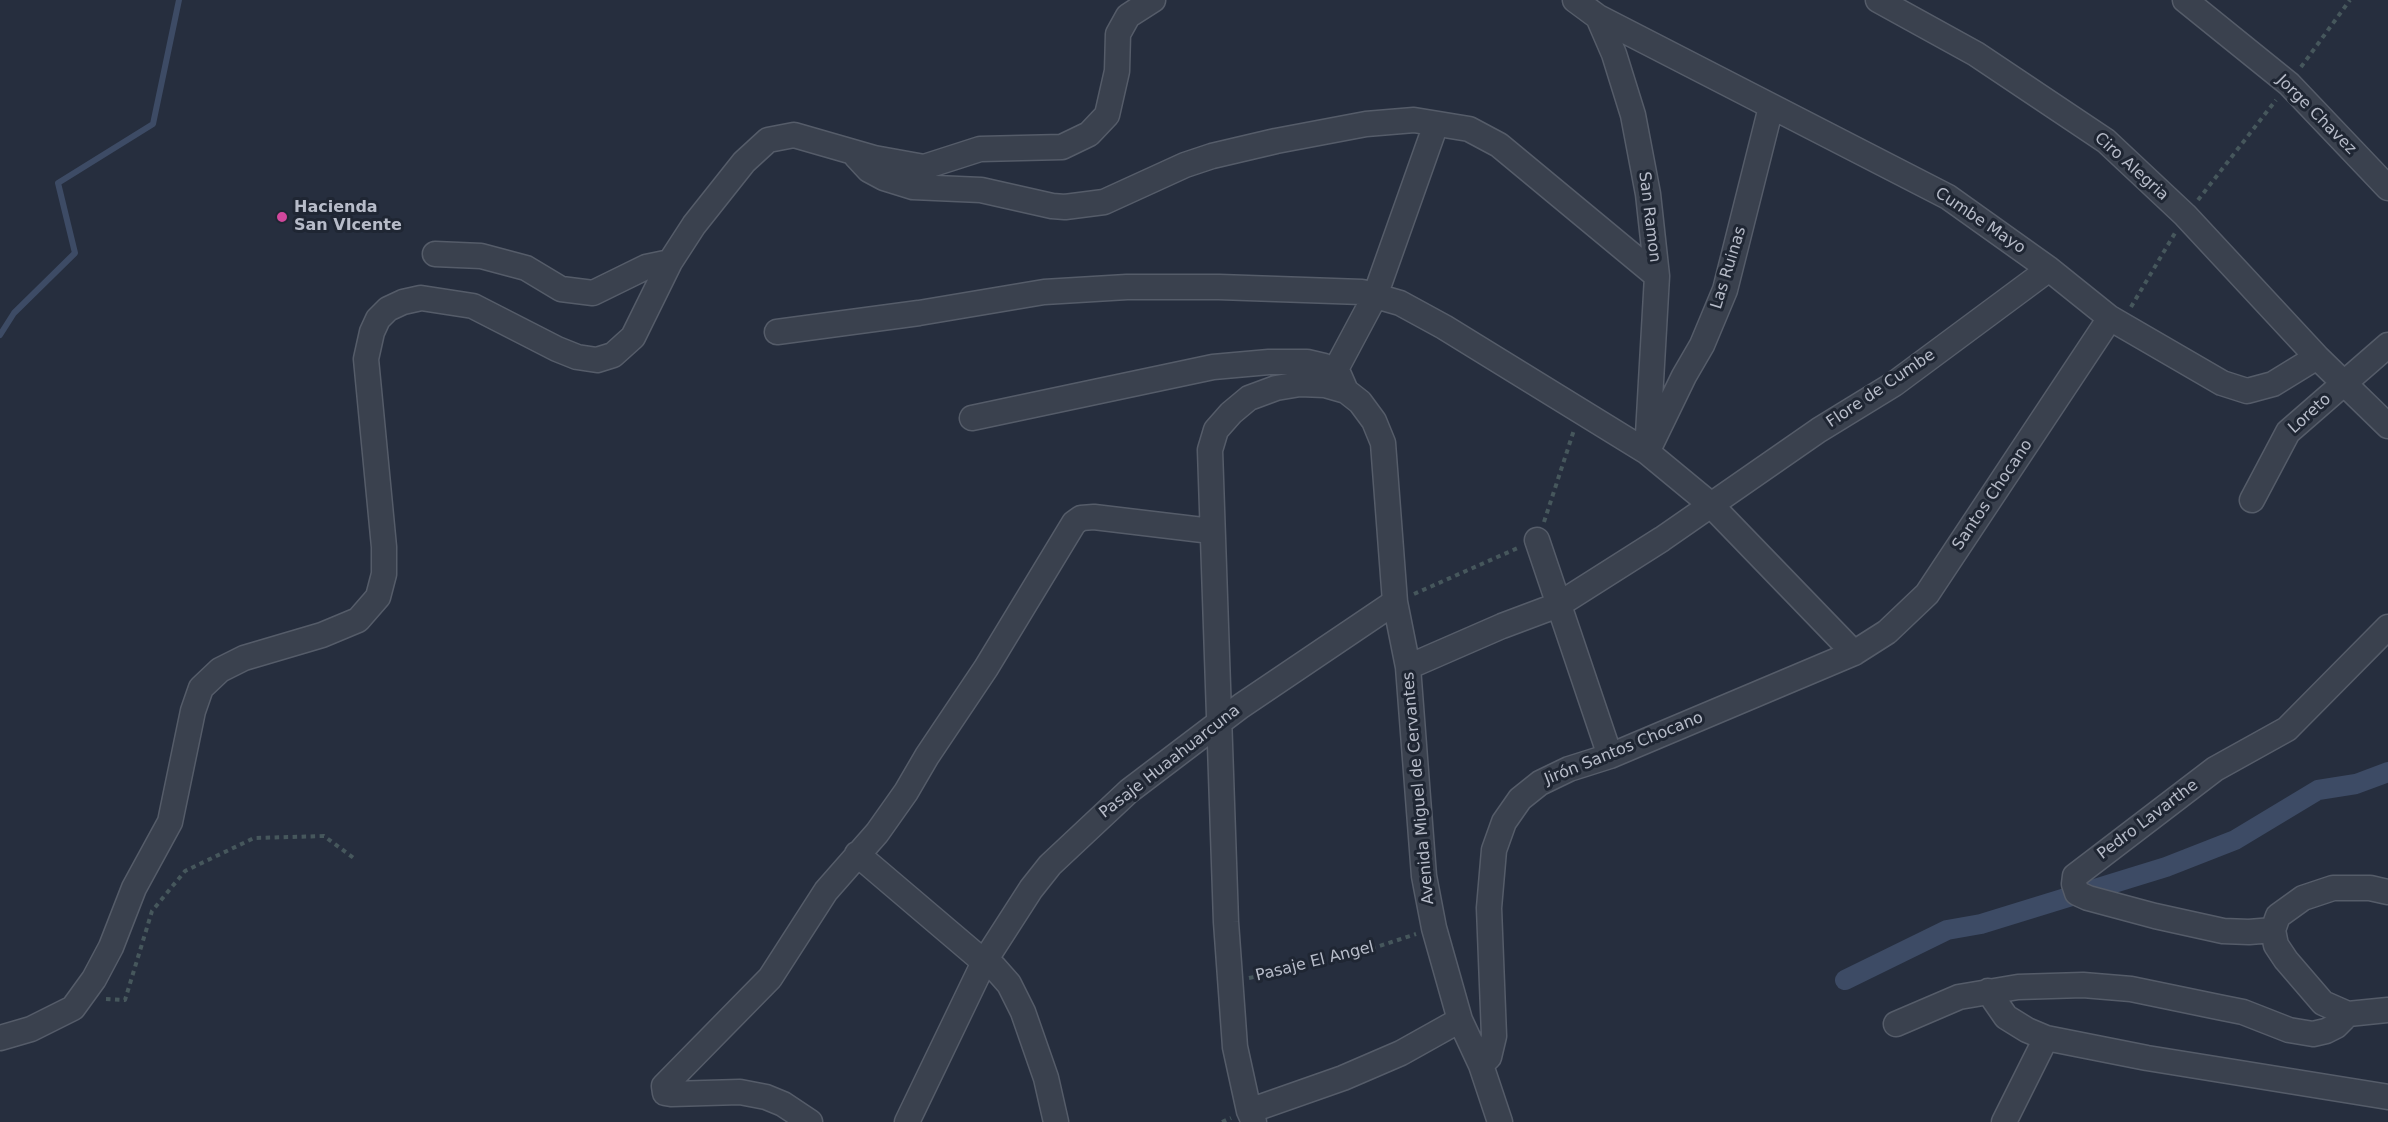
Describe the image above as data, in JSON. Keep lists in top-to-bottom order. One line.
{"streets":{"street":["Jorge Chavez","Ciro Alegria","San Ramon","Cumbe Mayo","Las Ruinas","Flore de Cumbe","Loreto","Santos Chocano","Jirón Santos Chocano","Pasaje Huaahuarcuna","Avenida Miguel de Cervantes","Pedro Lavarthe"],"path":["Pasaje El Angel"]},"crossings":[["Ciro Alegria","Cumbe Mayo"],["Ciro Alegria","Loreto"],["San Ramon","Cumbe Mayo"],["San Ramon","Las Ruinas"],["Cumbe Mayo","Las Ruinas"],["Cumbe Mayo","Flore de Cumbe"],["Cumbe Mayo","Santos Chocano"],["Flore de Cumbe","Avenida Miguel de Cervantes"],["Santos Chocano","Jirón Santos Chocano"],["Jirón Santos Chocano","Avenida Miguel de Cervantes"],["Pasaje Huaahuarcuna","Avenida Miguel de Cervantes"],["Avenida Miguel de Cervantes","Pasaje El Angel"]],"places":["Hacienda San VIcente"]}
